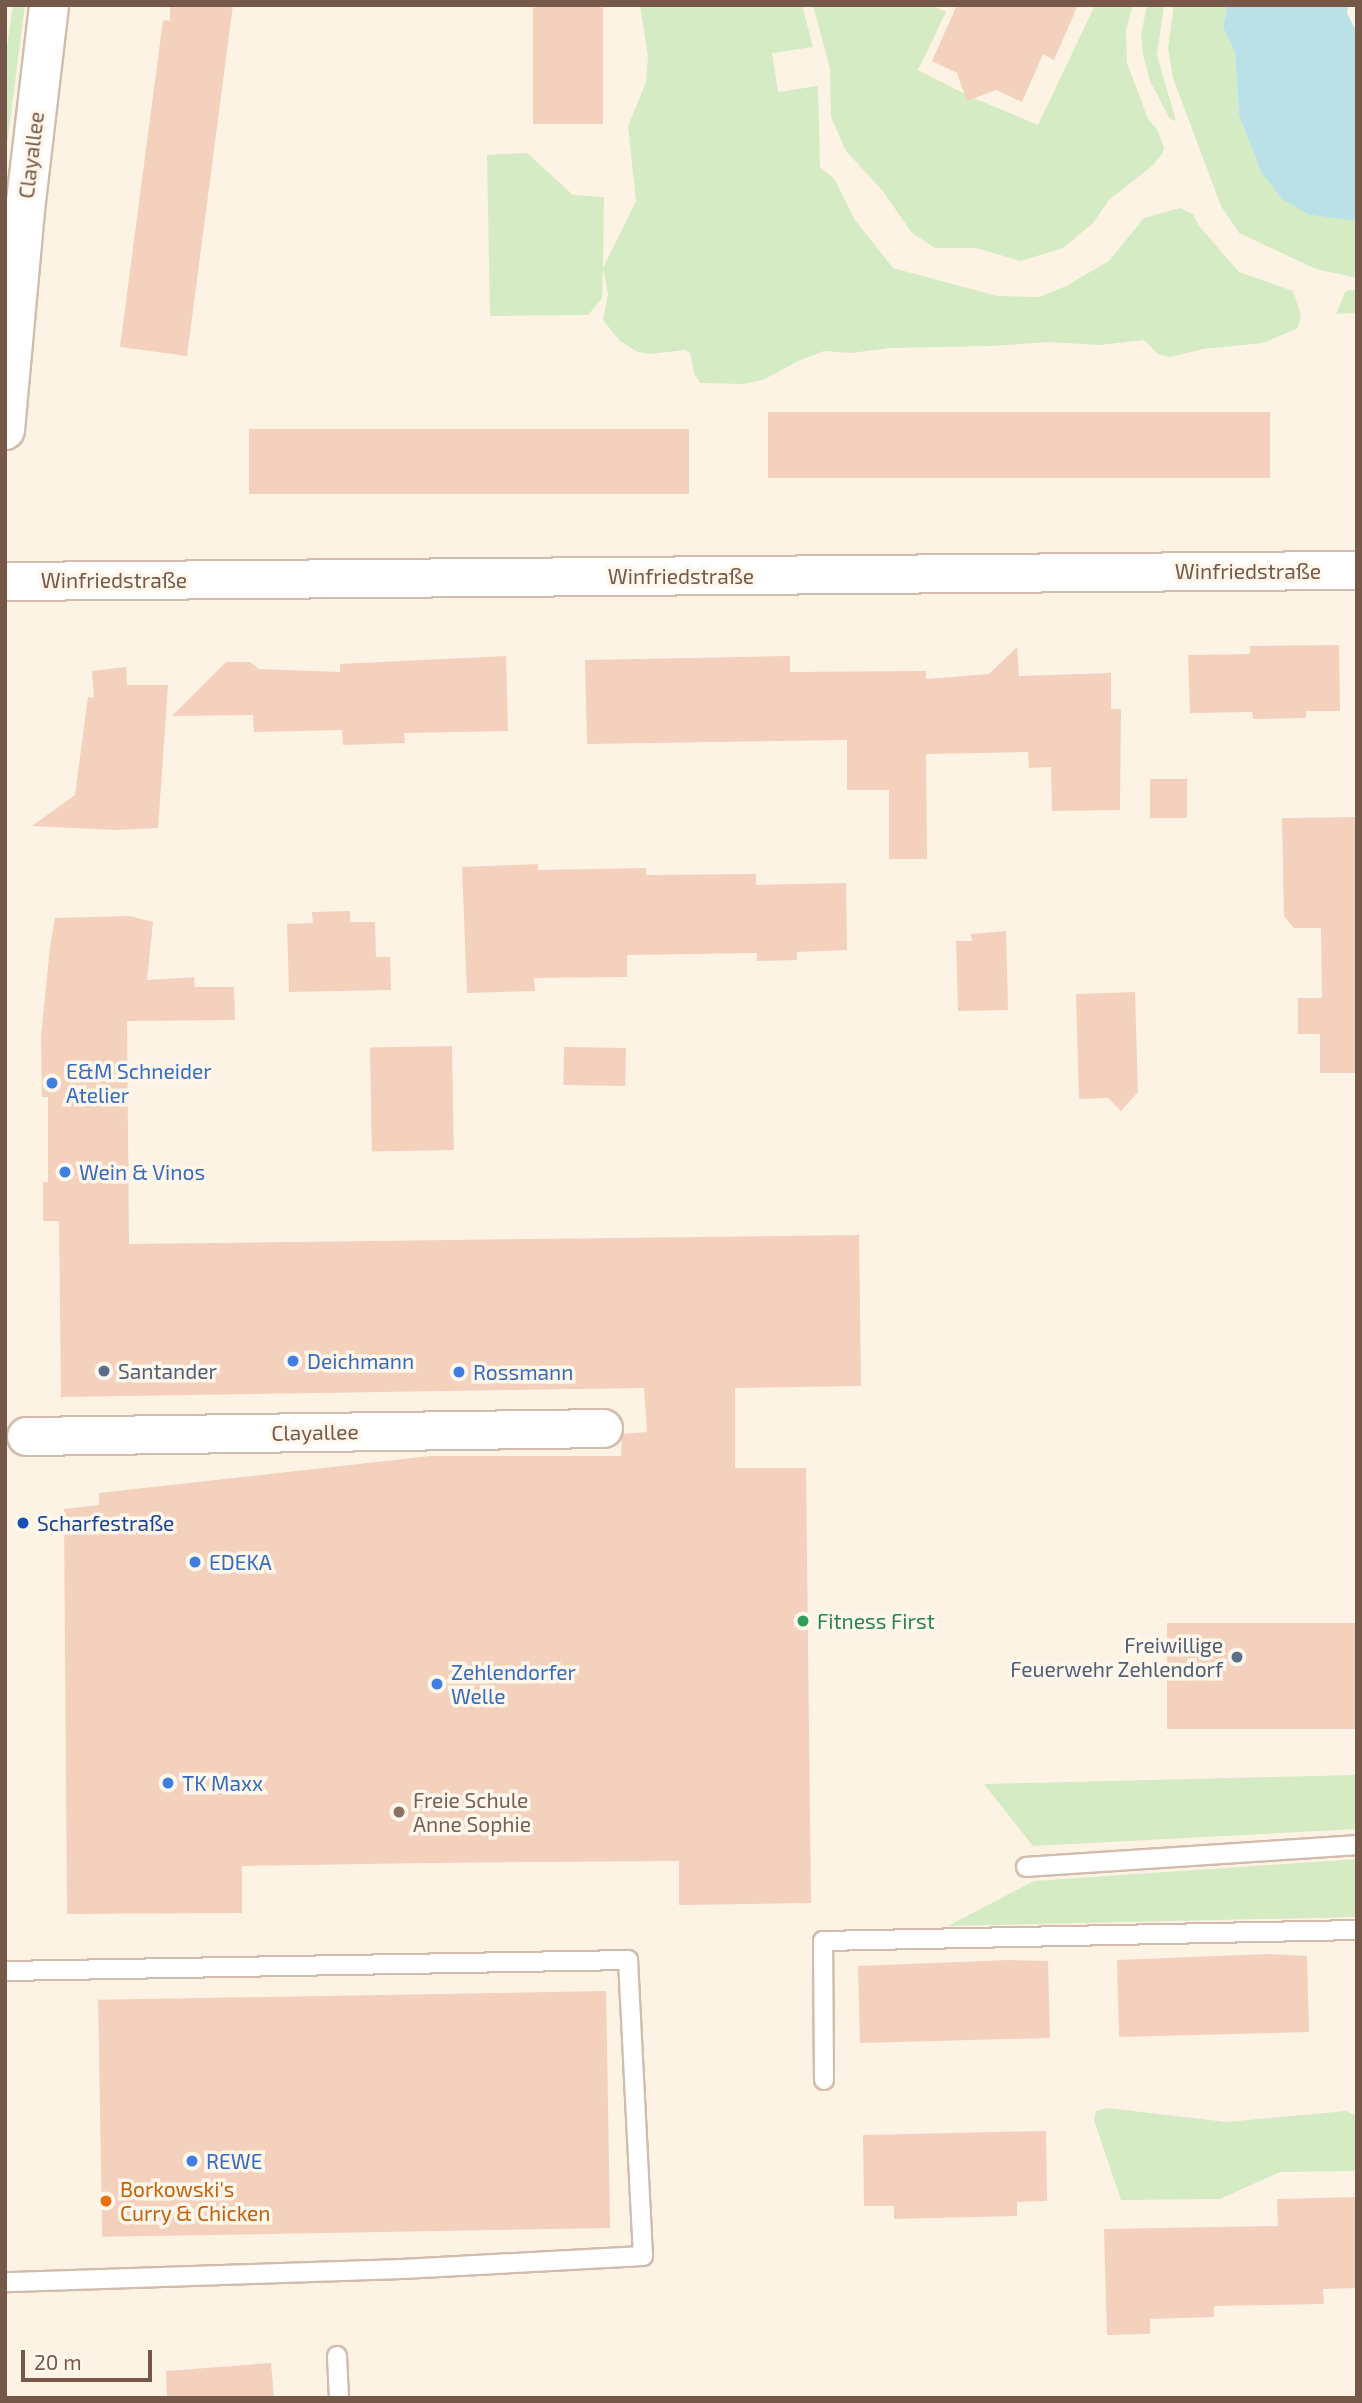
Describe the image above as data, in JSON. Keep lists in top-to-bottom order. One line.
{"streets":{"main road":["Clayallee"],"street":["Winfriedstraße"]},"places":["E&M Schneider Atelier","Wein & Vinos","Deichmann","Santander","Rossmann","Scharfestraße","EDEKA","Fitness First","Freiwillige Feuerwehr Zehlendorf","Zehlendorfer Welle","TK Maxx","Freie Schule Anne Sophie","REWE","Borkowski's Curry & Chicken"],"scale_bar":"20 m"}
